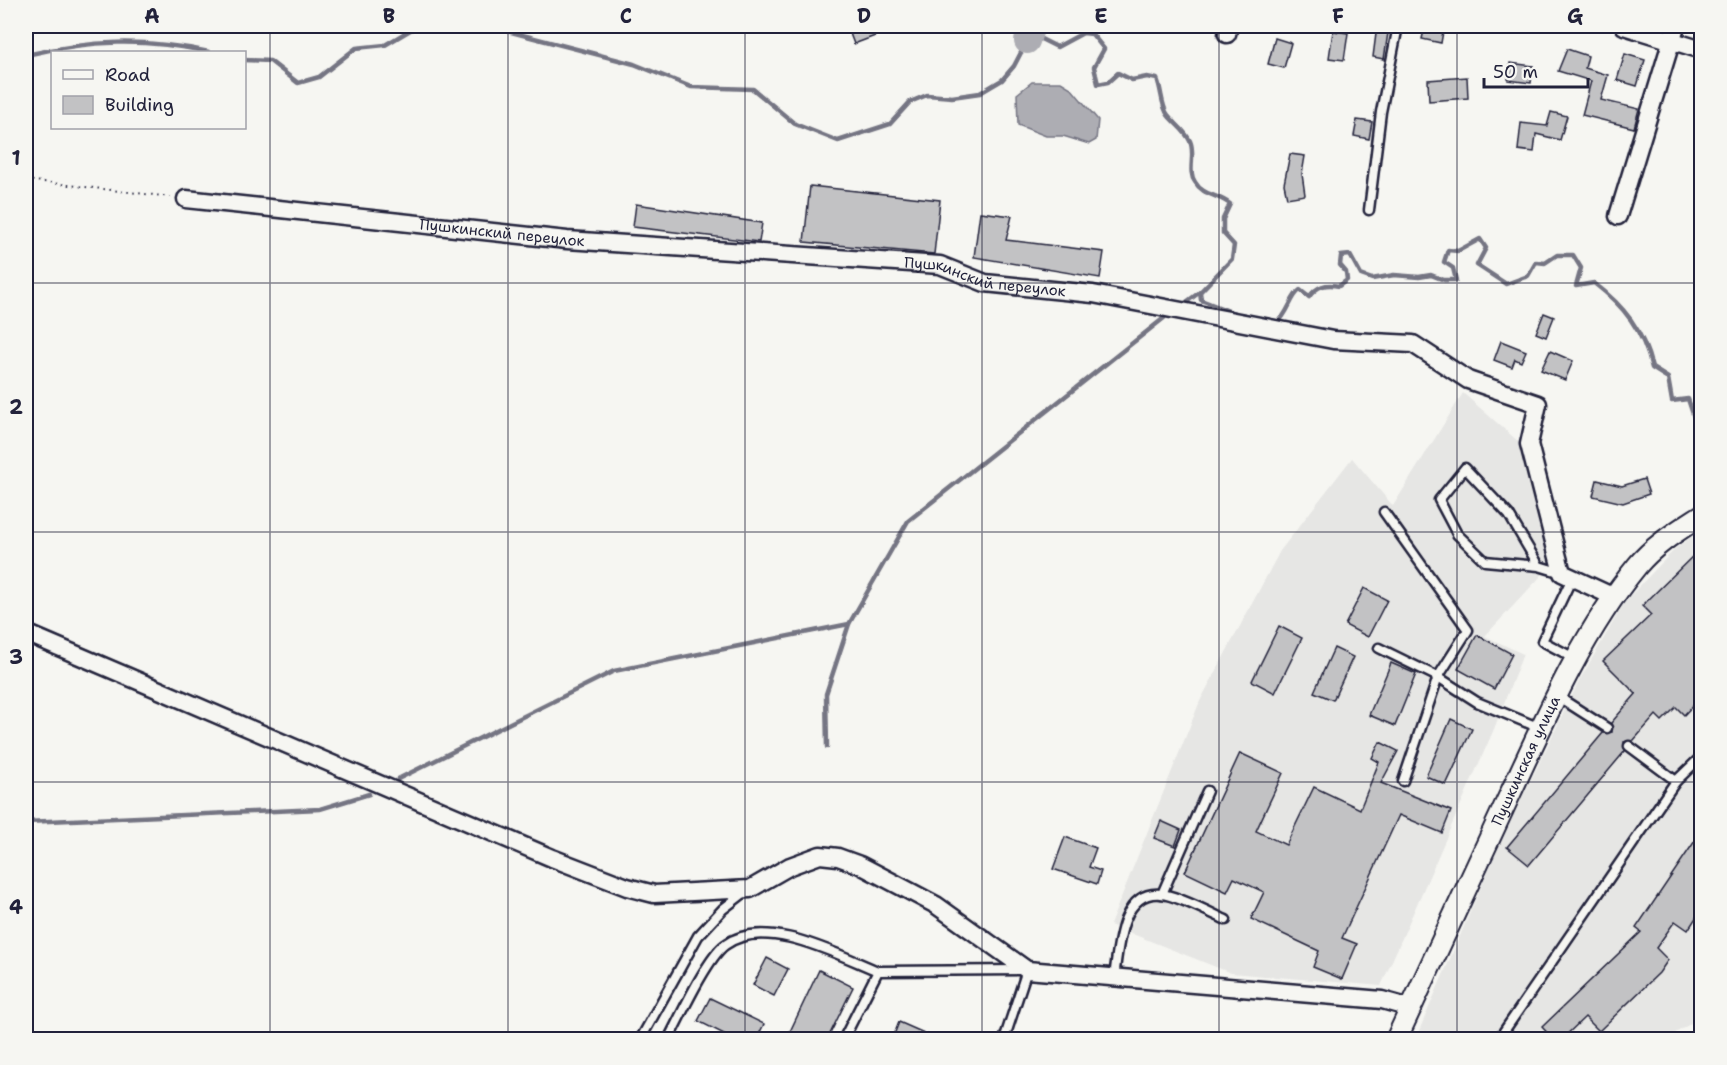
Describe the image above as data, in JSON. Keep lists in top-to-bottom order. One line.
{"streets":{"street":["Пушкинский переулок","Пушкинская улица"]},"legend":["Road","Building"],"scale_bar":"50 m","grid":{"columns":["A","B","C","D","E","F","G"],"rows":["1","2","3","4"]}}
